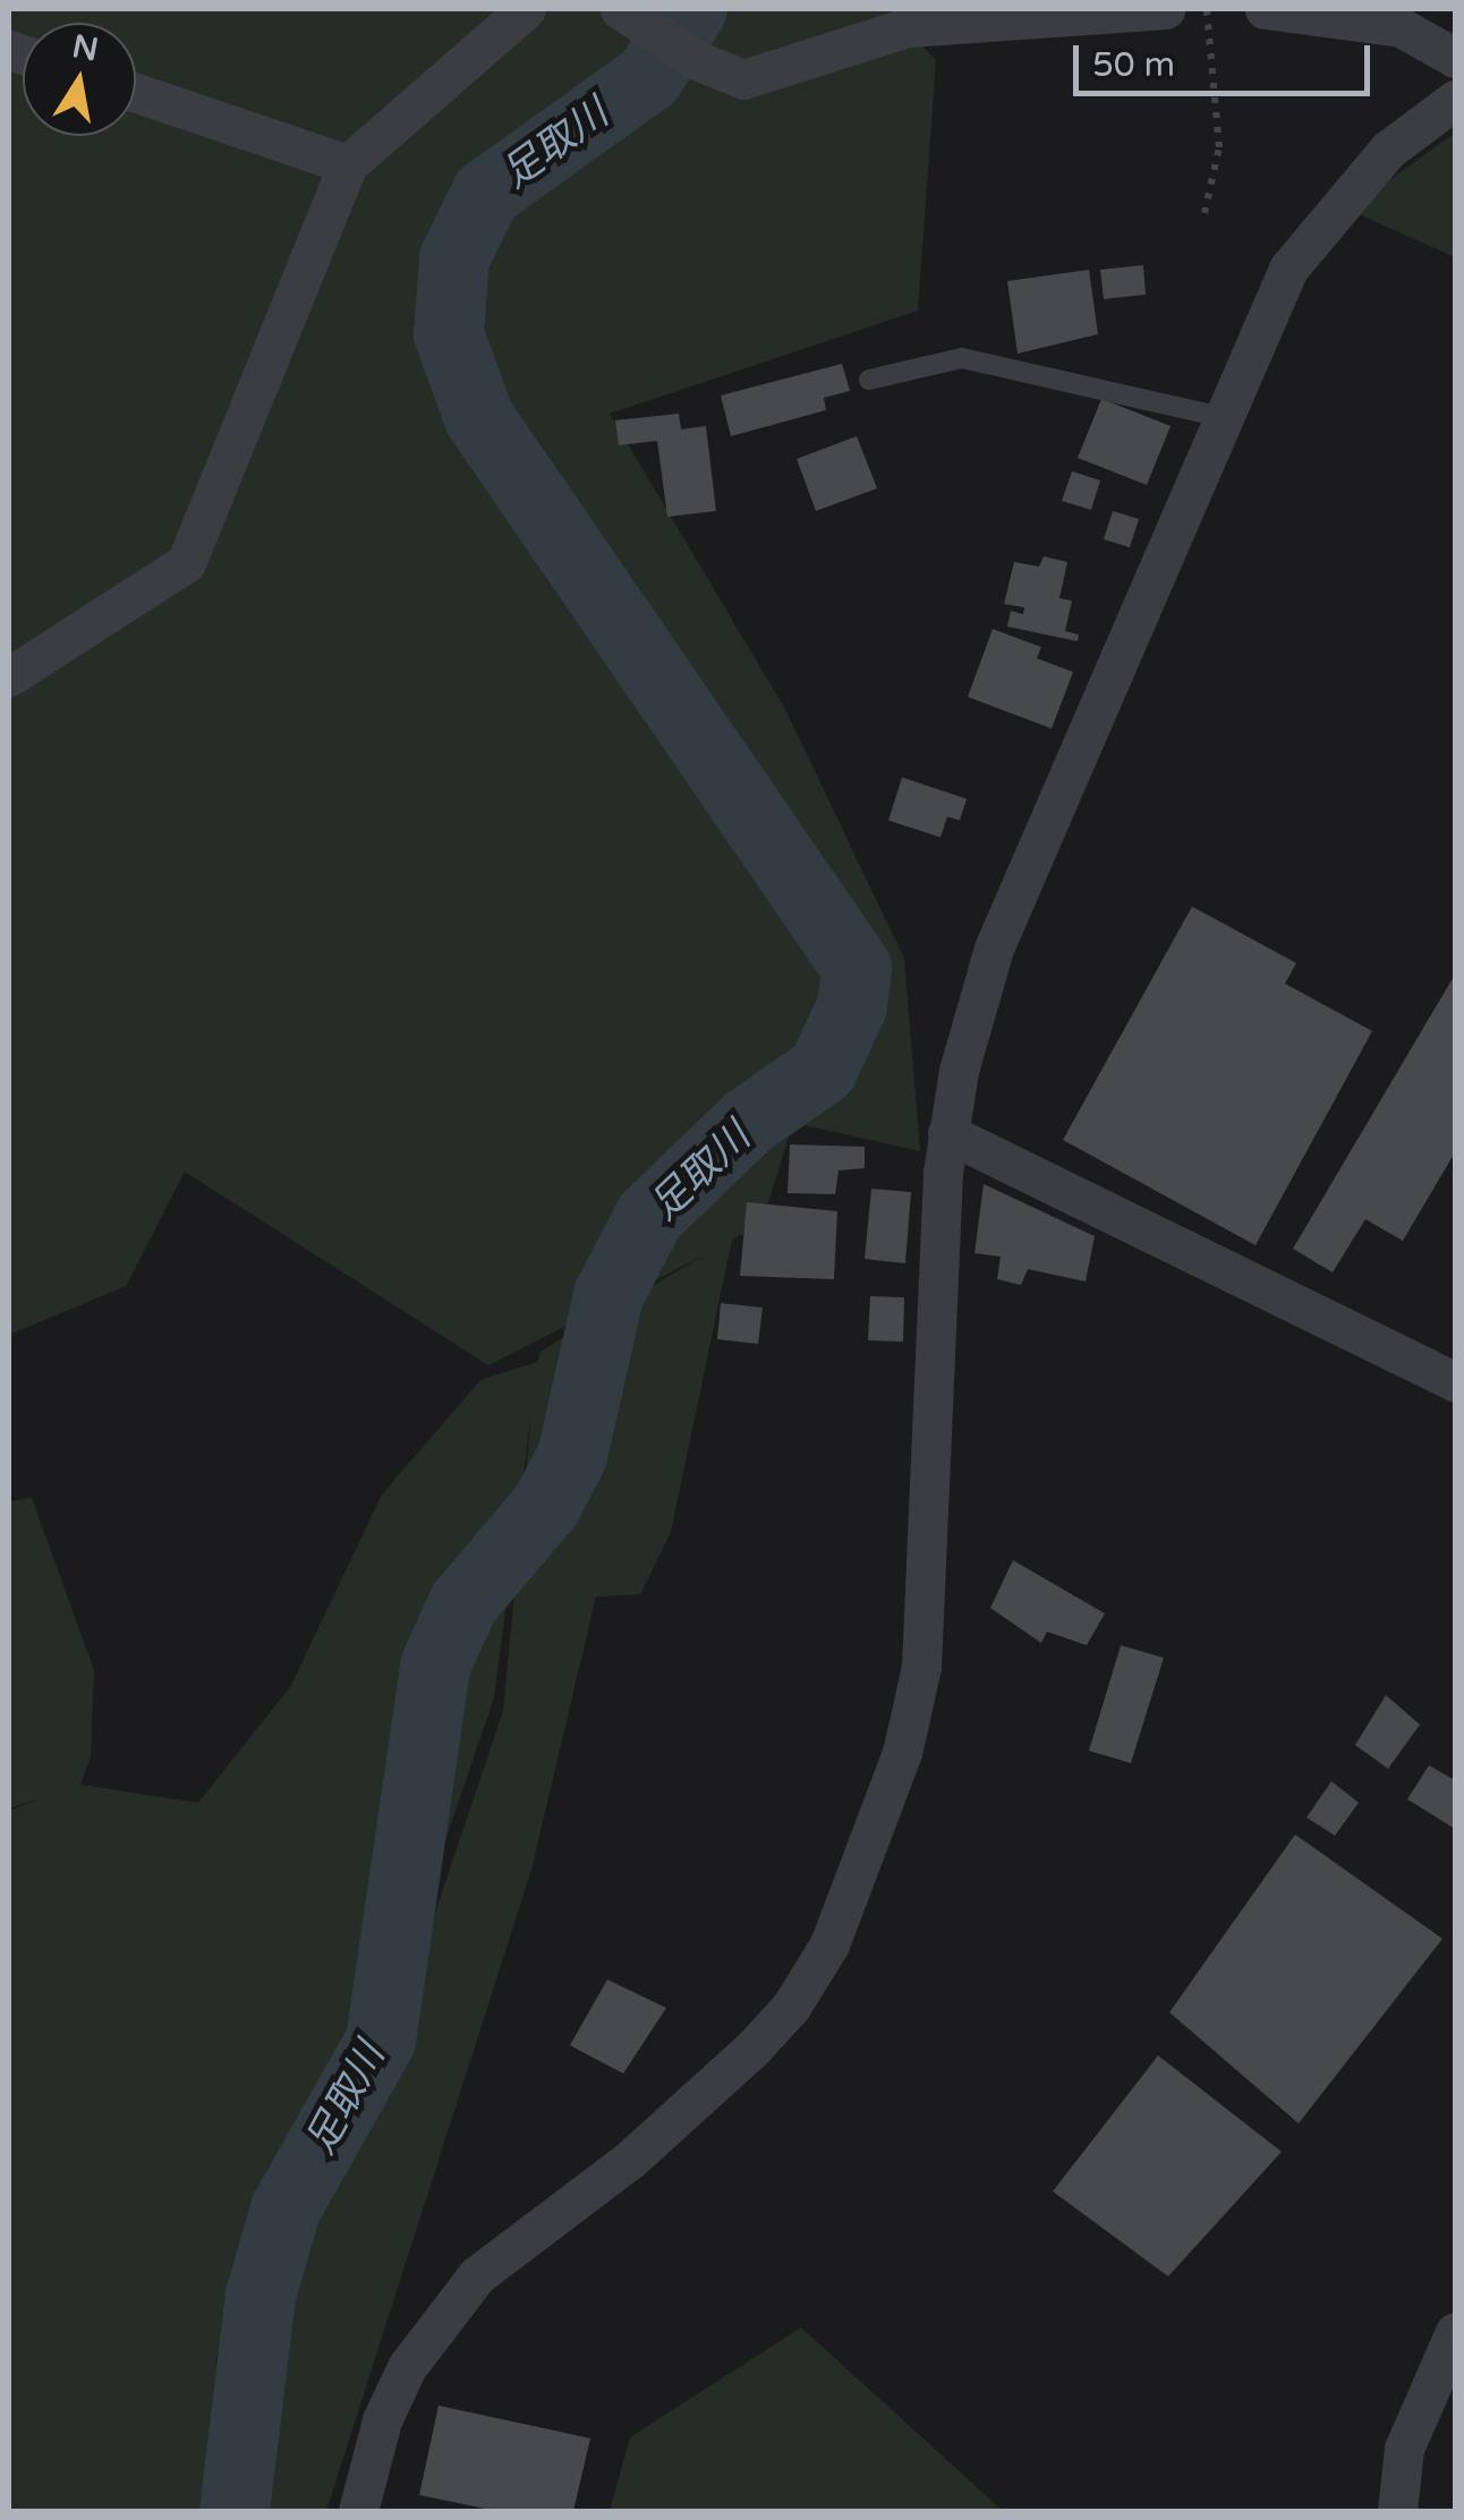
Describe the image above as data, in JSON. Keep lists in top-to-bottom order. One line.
{"water":["足取川"],"scale_bar":"50 m","north":"top"}
